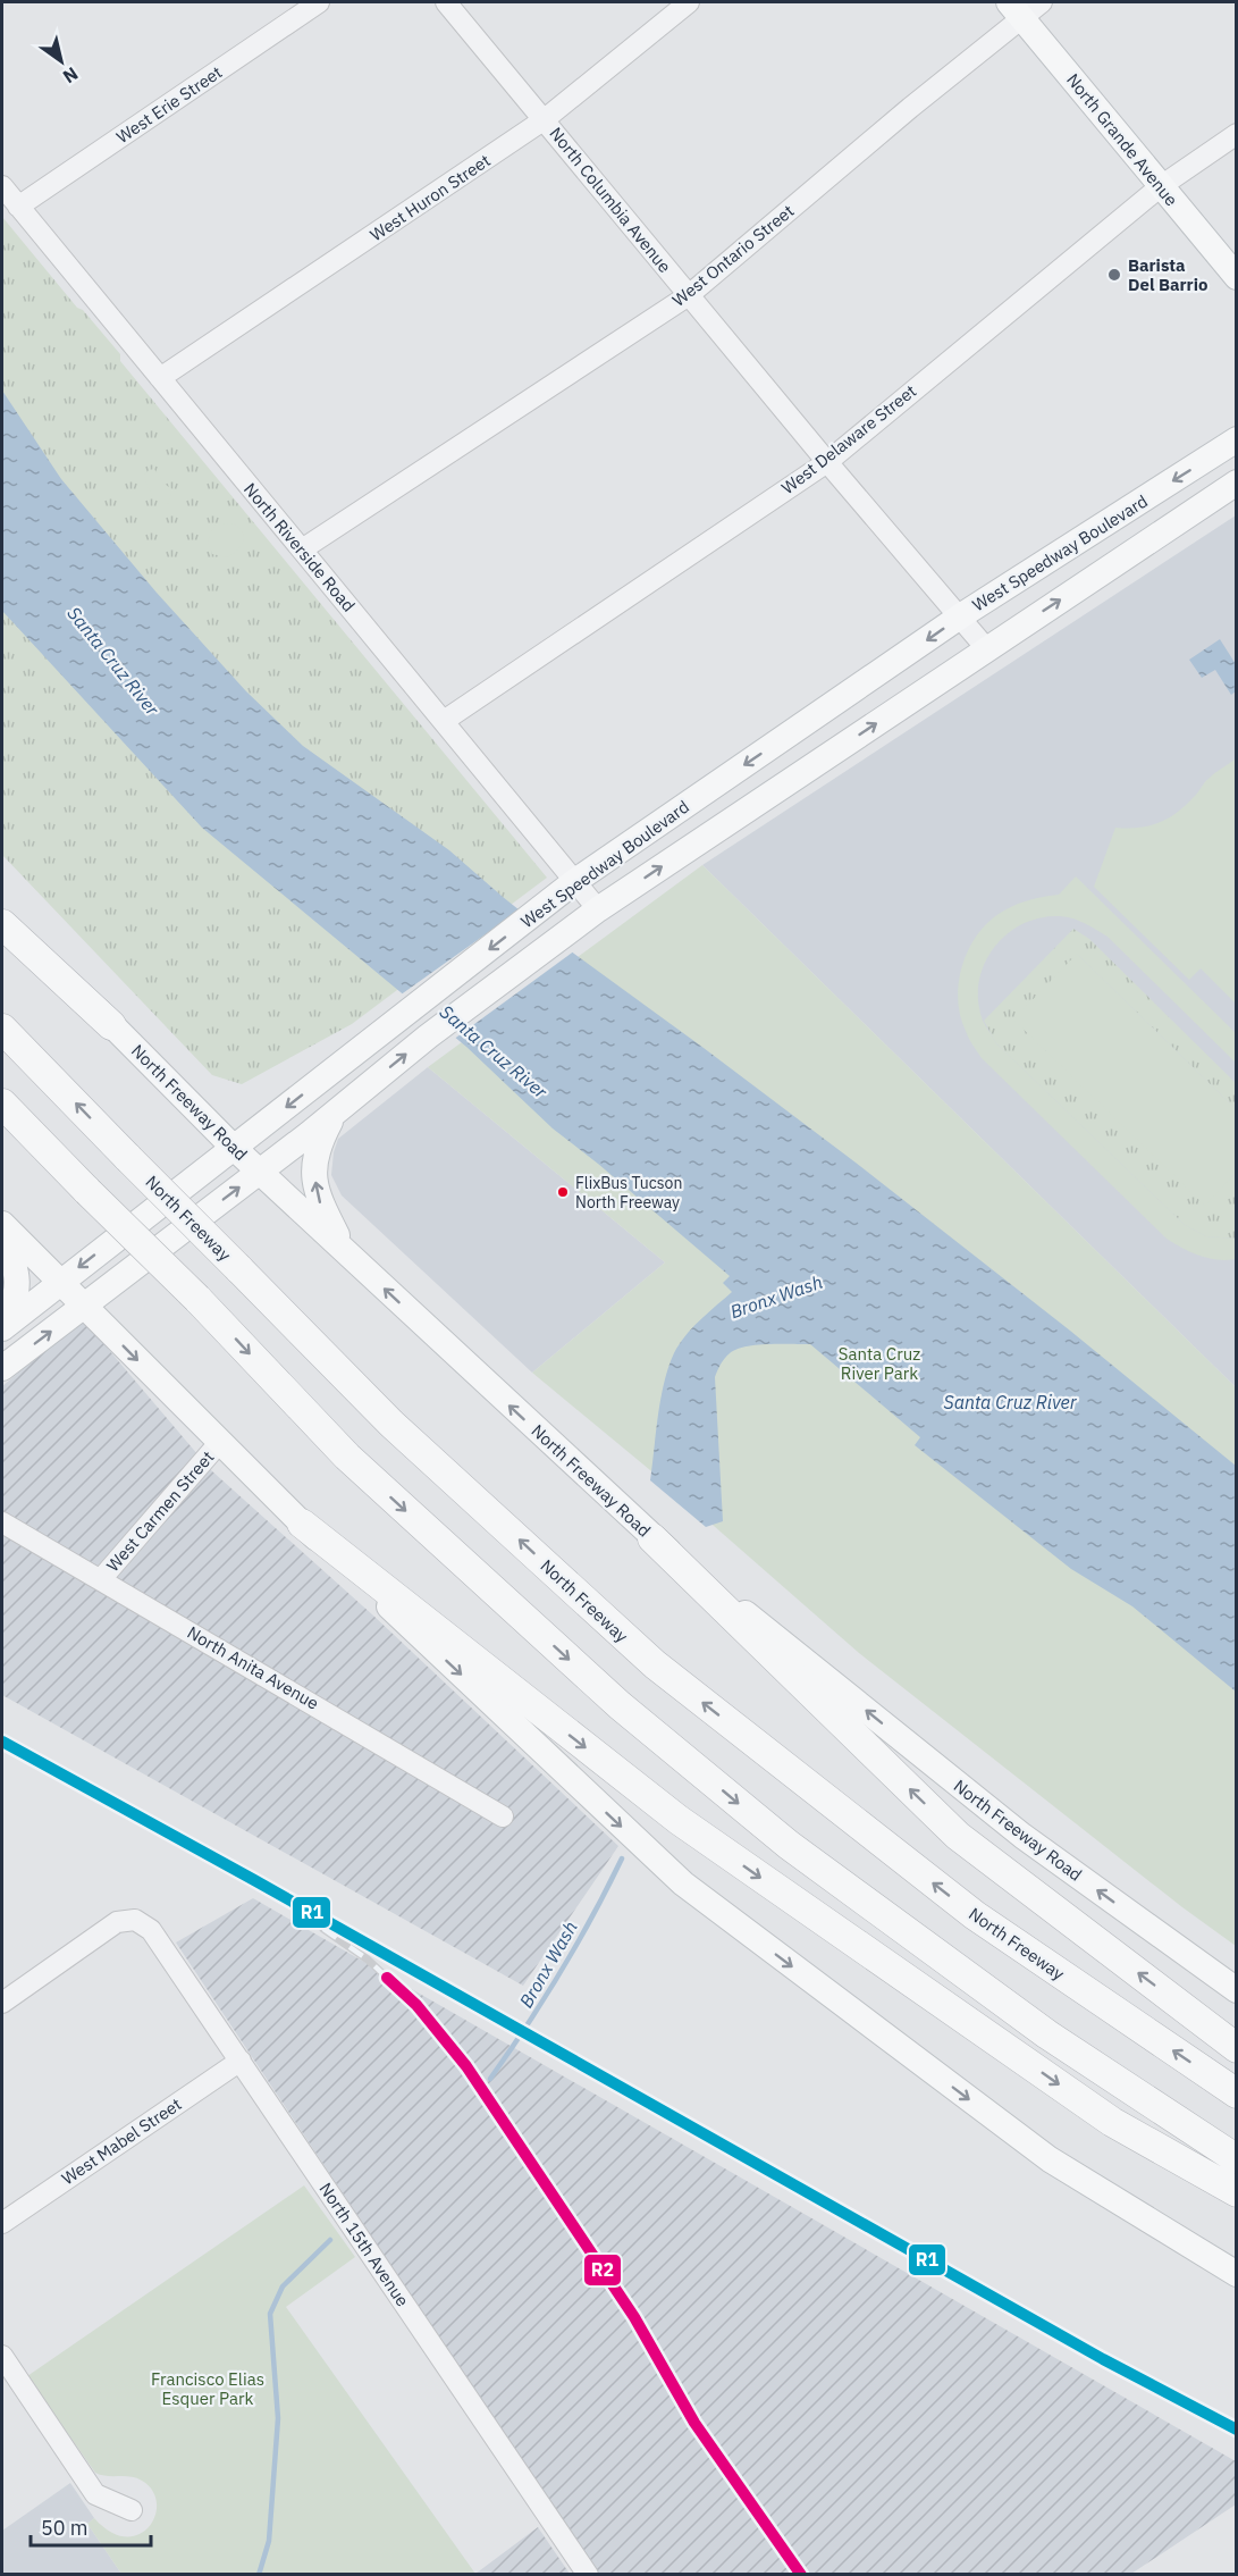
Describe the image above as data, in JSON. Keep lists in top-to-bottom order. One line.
{"streets":{"highway":["North Freeway"],"main road":["North Grande Avenue","West Speedway Boulevard","North Freeway Road"],"street":["West Erie Street","West Huron Street","North Columbia Avenue","West Ontario Street","West Delaware Street","North Riverside Road","West Carmen Street","North Anita Avenue","West Mabel Street","North 15th Avenue"]},"crossings":[["West Erie Street","North Riverside Road"],["North Grande Avenue","West Ontario Street"],["North Grande Avenue","West Delaware Street"],["West Huron Street","North Columbia Avenue"],["West Huron Street","North Riverside Road"],["North Columbia Avenue","West Ontario Street"],["North Columbia Avenue","West Delaware Street"],["North Columbia Avenue","West Speedway Boulevard"],["West Ontario Street","North Riverside Road"],["West Delaware Street","North Riverside Road"],["North Riverside Road","West Speedway Boulevard"],["West Speedway Boulevard","North Freeway Road"],["West Carmen Street","North Anita Avenue"],["West Mabel Street","North 15th Avenue"]],"water":["Santa Cruz River","Bronx Wash"],"parks":["Santa Cruz River Park","Francisco Elias Esquer Park"],"places":["Barista Del Barrio","FlixBus Tucson North Freeway"],"lines":["transit line R1","transit line R2"],"scale_bar":"50 m","north":"bottom right"}
